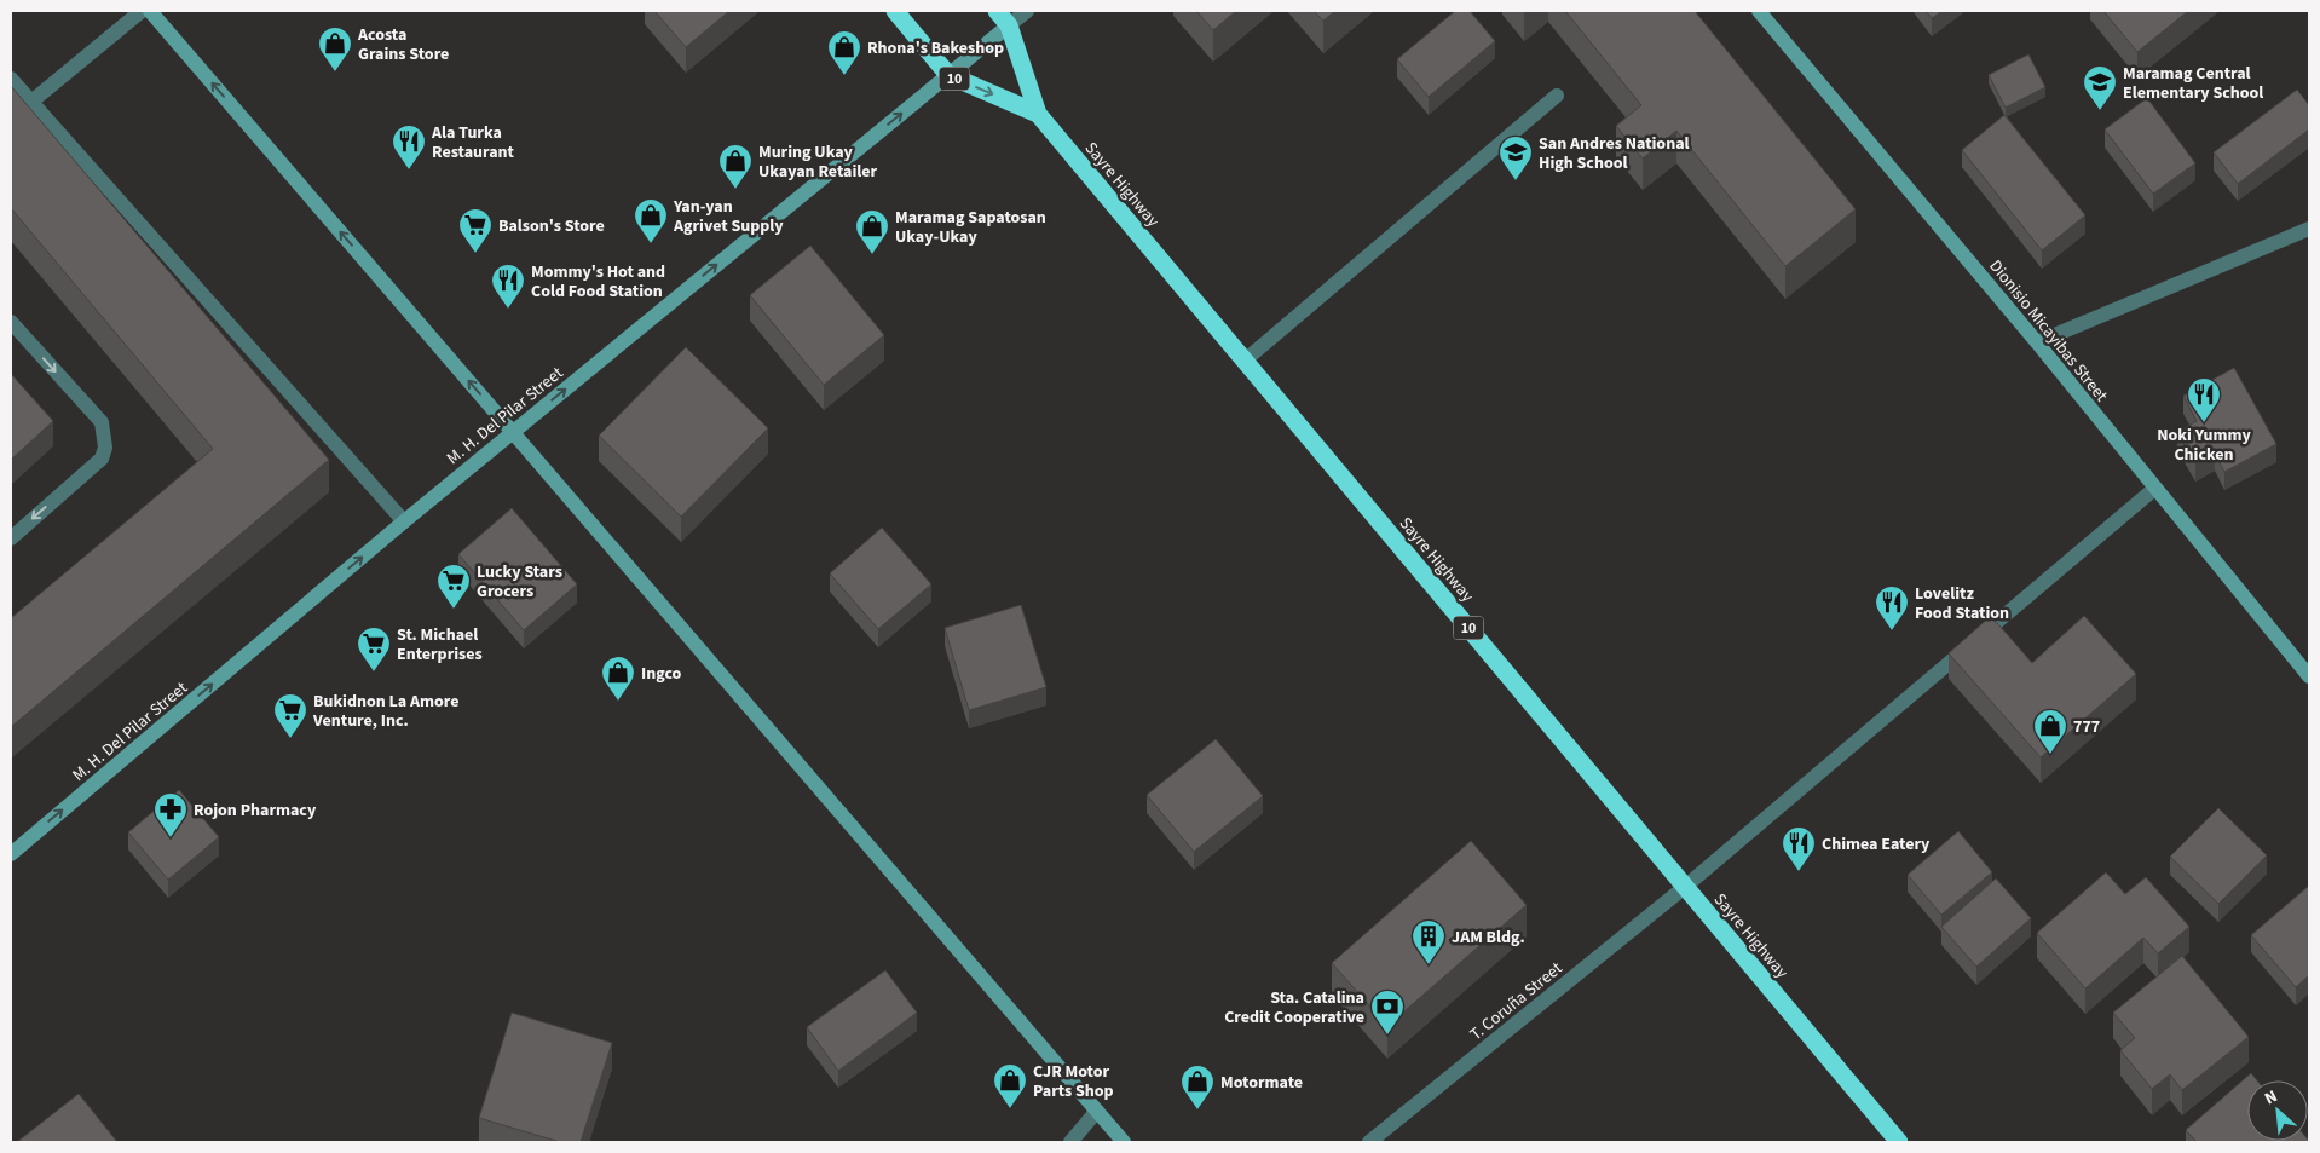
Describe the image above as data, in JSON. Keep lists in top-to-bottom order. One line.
{"streets":{"highway":["10","Sayre Highway"],"street":["Dionisio Micayibas Street","M. H. Del Pilar Street","T. Coruña Street"]},"crossings":[["Sayre Highway","M. H. Del Pilar Street"],["Sayre Highway","T. Coruña Street"],["Dionisio Micayibas Street","T. Coruña Street"]],"one_way":["M. H. Del Pilar Street"],"places":{"shop":["Acosta Grains Store","Rhona's Bakeshop","Muring Ukay Ukayan Retailer","Yan-yan Agrivet Supply","Maramag Sapatosan Ukay-Ukay","Ingco","777","CJR Motor Parts Shop","Motormate"],"school or university":["Maramag Central Elementary School","San Andres National High School"],"restaurant":["Ala Turka Restaurant","Mommy's Hot and Cold Food Station","Noki Yummy Chicken","Lovelitz Food Station","Chimea Eatery"],"supermarket":["Balson's Store","Lucky Stars Grocers","St. Michael Enterprises","Bukidnon La Amore Venture, Inc."],"pharmacy":["Rojon Pharmacy"],"building":["JAM Bldg."],"bank":["Sta. Catalina Credit Cooperative"]},"north":"top left"}
